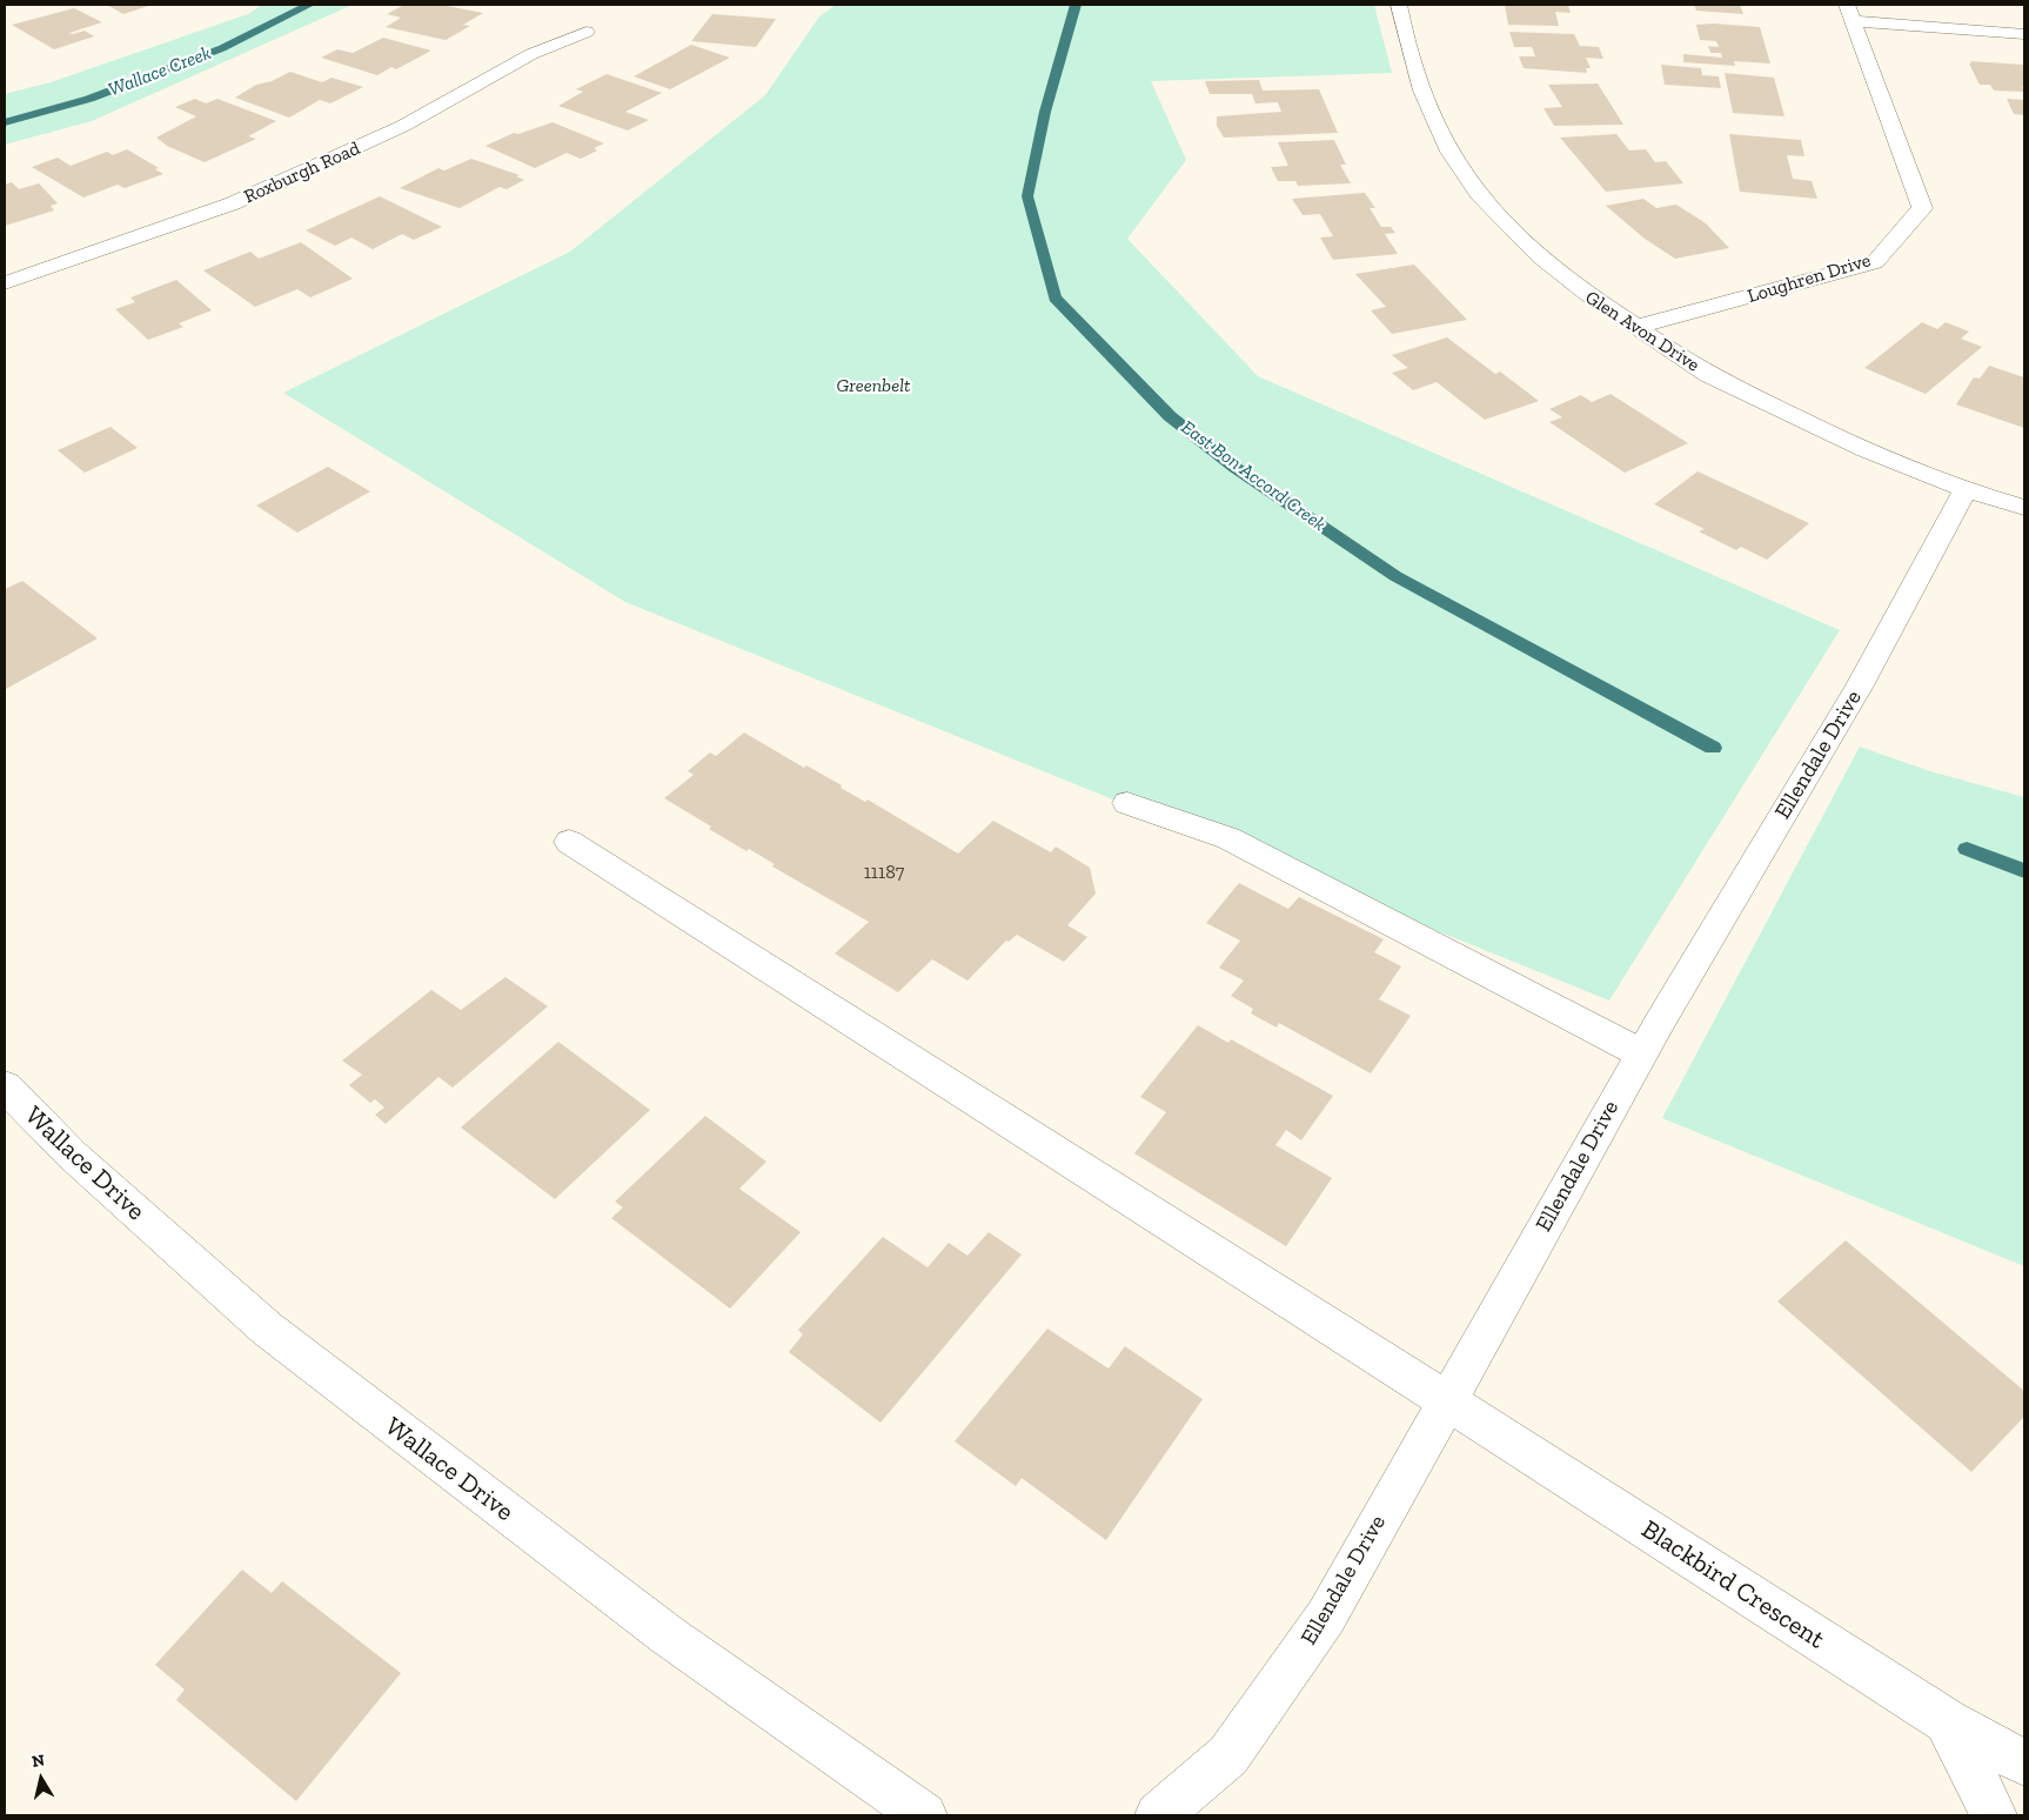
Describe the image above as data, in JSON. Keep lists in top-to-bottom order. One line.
{"streets":{"street":["Roxburgh Road","Loughren Drive","Glen Avon Drive","Ellendale Drive","Wallace Drive","Blackbird Crescent"]},"crossings":[["Loughren Drive","Glen Avon Drive"],["Glen Avon Drive","Ellendale Drive"],["Ellendale Drive","Blackbird Crescent"]],"water":["Wallace Creek","East Bon Accord Creek"],"parks":["Greenbelt"],"house_numbers":["11187"],"north":"top"}
